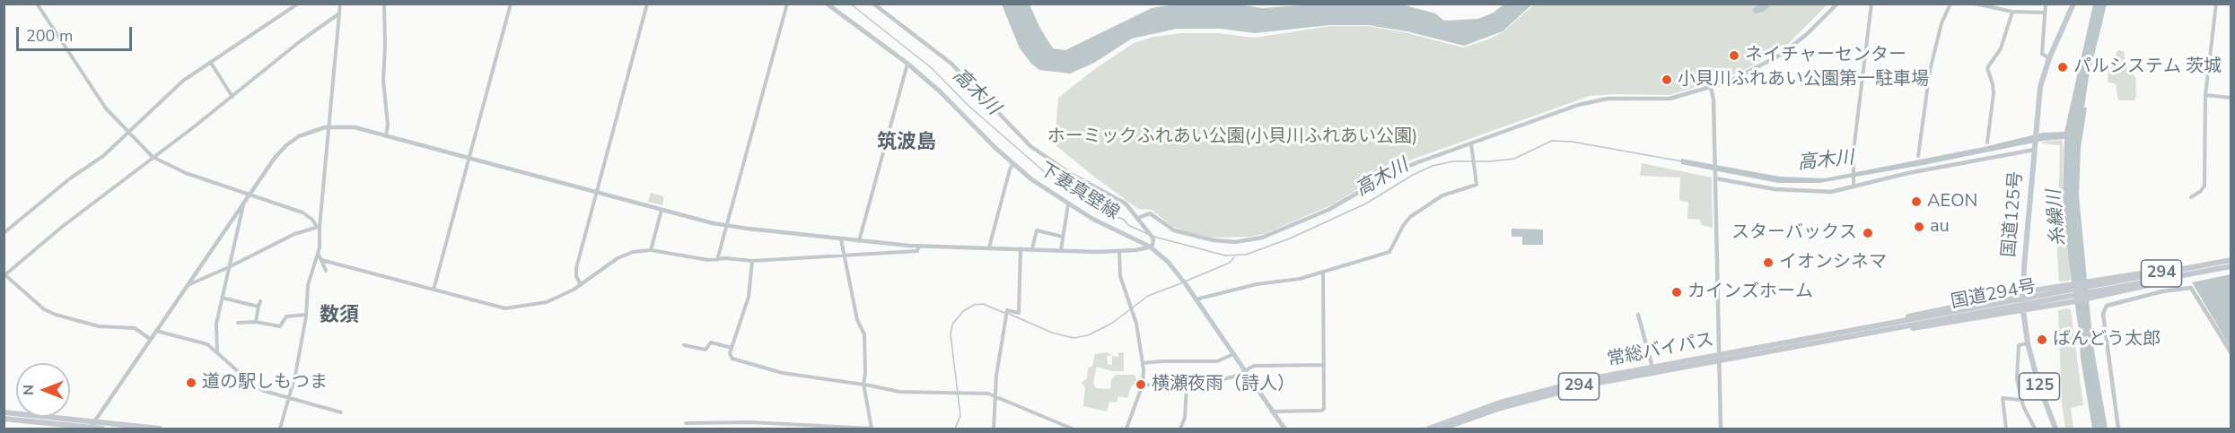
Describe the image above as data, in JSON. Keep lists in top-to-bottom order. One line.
{"streets":{"highway":["国道125号","294","国道294号","常総バイパス","125"],"main road":["下妻真壁線"]},"crossings":[["国道125号","294"],["294","国道294号"],["294","常総バイパス"],["国道294号","常総バイパス"]],"districts":["筑波島","数須"],"water":["高木川","糸繰川"],"parks":["ホーミックふれあい公園(小貝川ふれあい公園)"],"places":["ネイチャーセンター","パルシステム 茨城","小貝川ふれあい公園第一駐車場","AEON","au","スターバックス","イオンシネマ","カインズホーム","ばんどう太郎","道の駅しもつま","横瀬夜雨（詩人）"],"scale_bar":"200 m","north":"left"}
